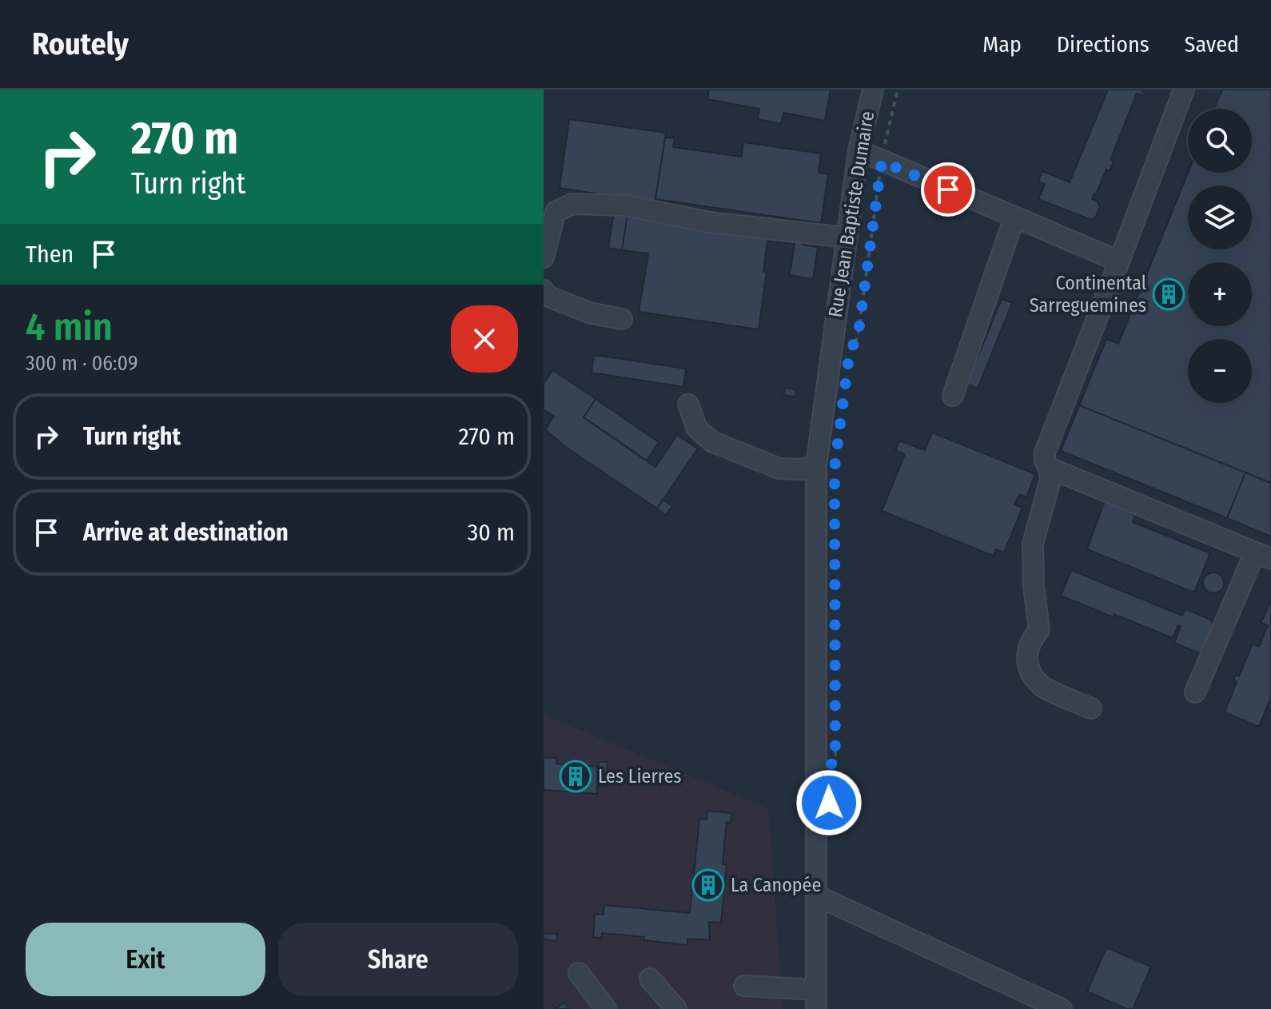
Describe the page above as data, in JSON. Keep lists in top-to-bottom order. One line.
{"streets":{"street":["Rue Jean Baptiste Dumaire"]},"places":{"building":["Continental Sarreguemines","Les Lierres","La Canopée"]},"page":{"header":"Routely","nav":["Map","Directions","Saved"],"turn":["270 m","Turn right"],"map_buttons":["+","−"],"then":"Then","heading":["4 min","300 m · 06:09"],"list":[{"name":"Turn right","value":"270 m"},{"name":"Arrive at destination","value":"30 m"}],"buttons":["Exit","Share"]}}
